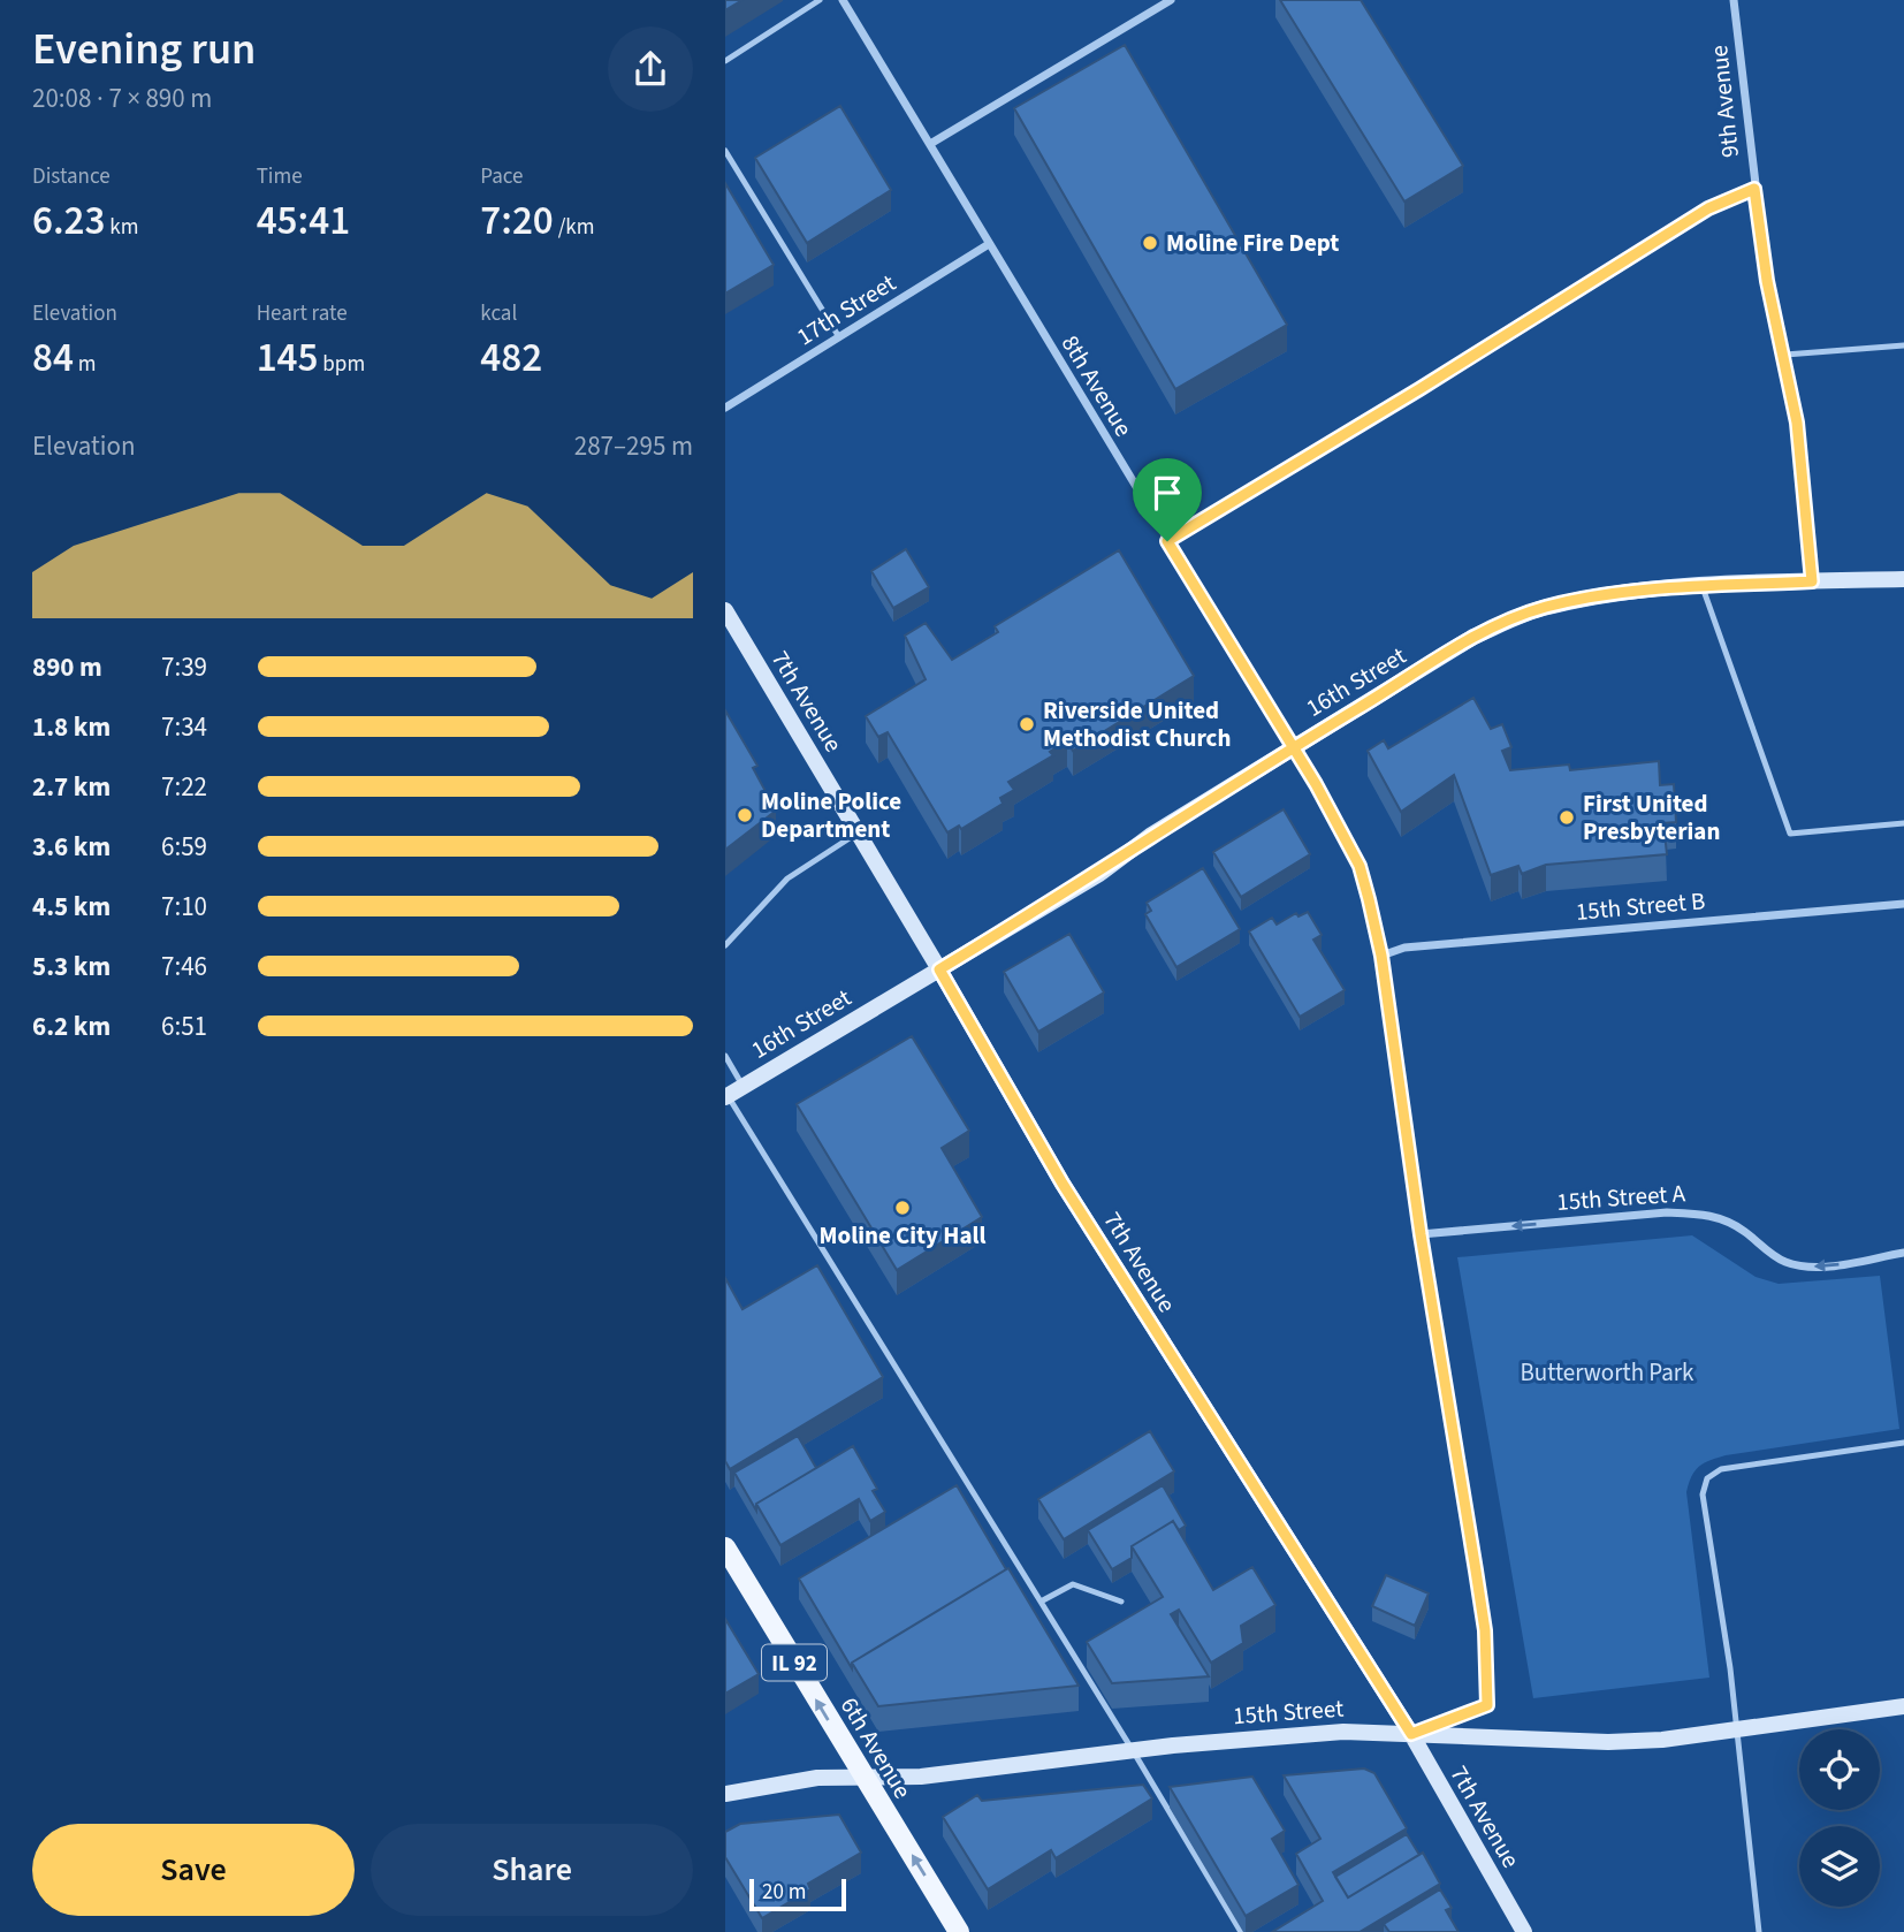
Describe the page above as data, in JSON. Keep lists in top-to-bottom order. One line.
{"streets":{"main road":["IL 92","6th Avenue"],"street":["9th Avenue","17th Street","8th Avenue","16th Street","7th Avenue","15th Street B","15th Street A","15th Street"]},"crossings":[["9th Avenue","16th Street"],["17th Street","8th Avenue"],["8th Avenue","16th Street"],["8th Avenue","7th Avenue"],["8th Avenue","15th Street B"],["8th Avenue","15th Street A"],["8th Avenue","15th Street"],["16th Street","7th Avenue"],["7th Avenue","15th Street"],["15th Street","6th Avenue"]],"one_way":["15th Street A","6th Avenue"],"parks":["Butterworth Park"],"places":["Moline Fire Dept","Riverside United Methodist Church","Moline Police Department","First United Presbyterian","Moline City Hall"],"scale_bar":"20 m","page":{"heading":["Evening run","20:08 · 7 × 890 m"],"stats":[["Distance","6.23 km"],["Time","45:41"],["Pace","7:20 /km"],["Elevation","84 m"],["Heart rate","145 bpm"],["kcal","482"]],"chart":["Elevation","287–295 m"],"list":[{"name":"890 m","note":"7:39"},{"name":"1.8 km","note":"7:34"},{"name":"2.7 km","note":"7:22"},{"name":"3.6 km","note":"6:59"},{"name":"4.5 km","note":"7:10"},{"name":"5.3 km","note":"7:46"},{"name":"6.2 km","note":"6:51"}],"buttons":["Save","Share"],"scale":"20 m"}}
